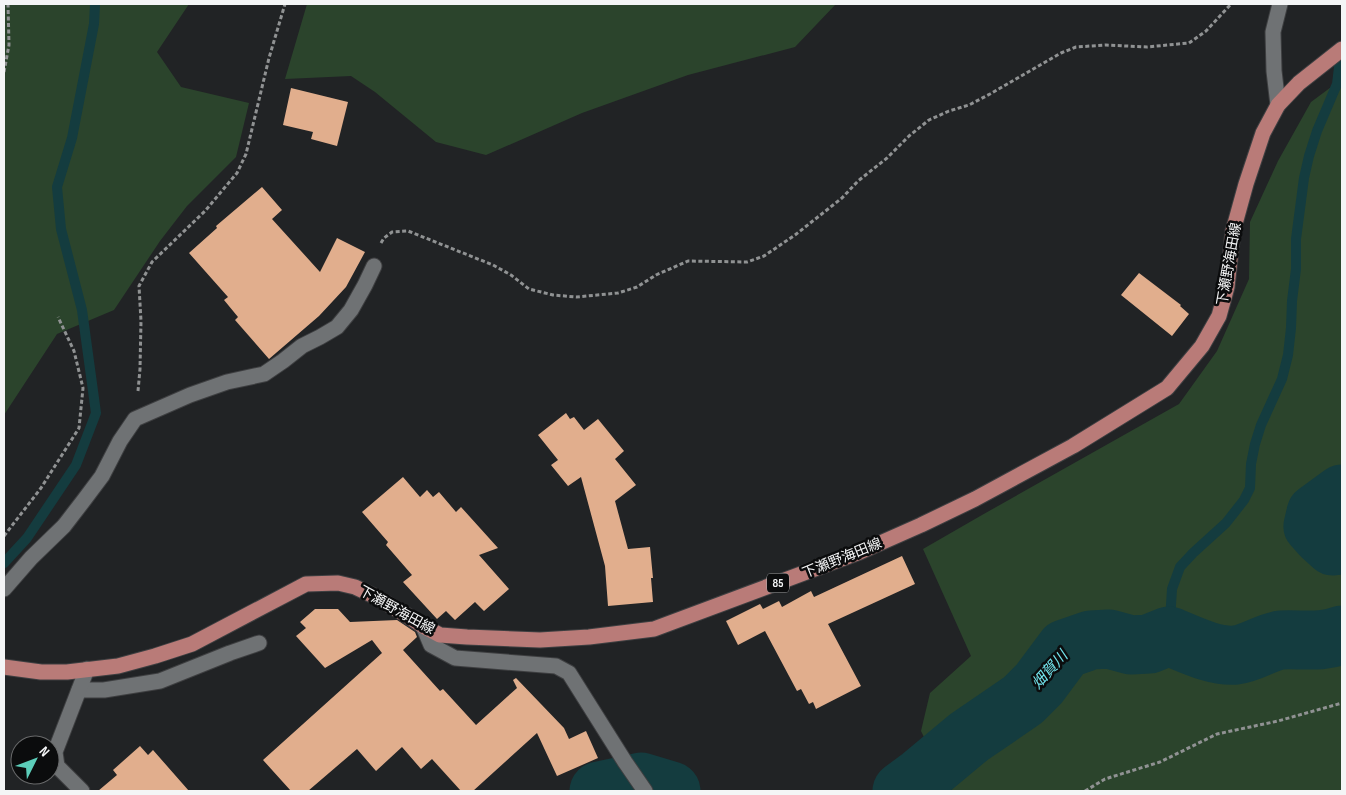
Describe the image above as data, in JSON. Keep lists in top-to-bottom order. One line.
{"streets":{"main road":["下瀬野海田線","85"]},"water":["畑賀川"],"north":"top right"}
